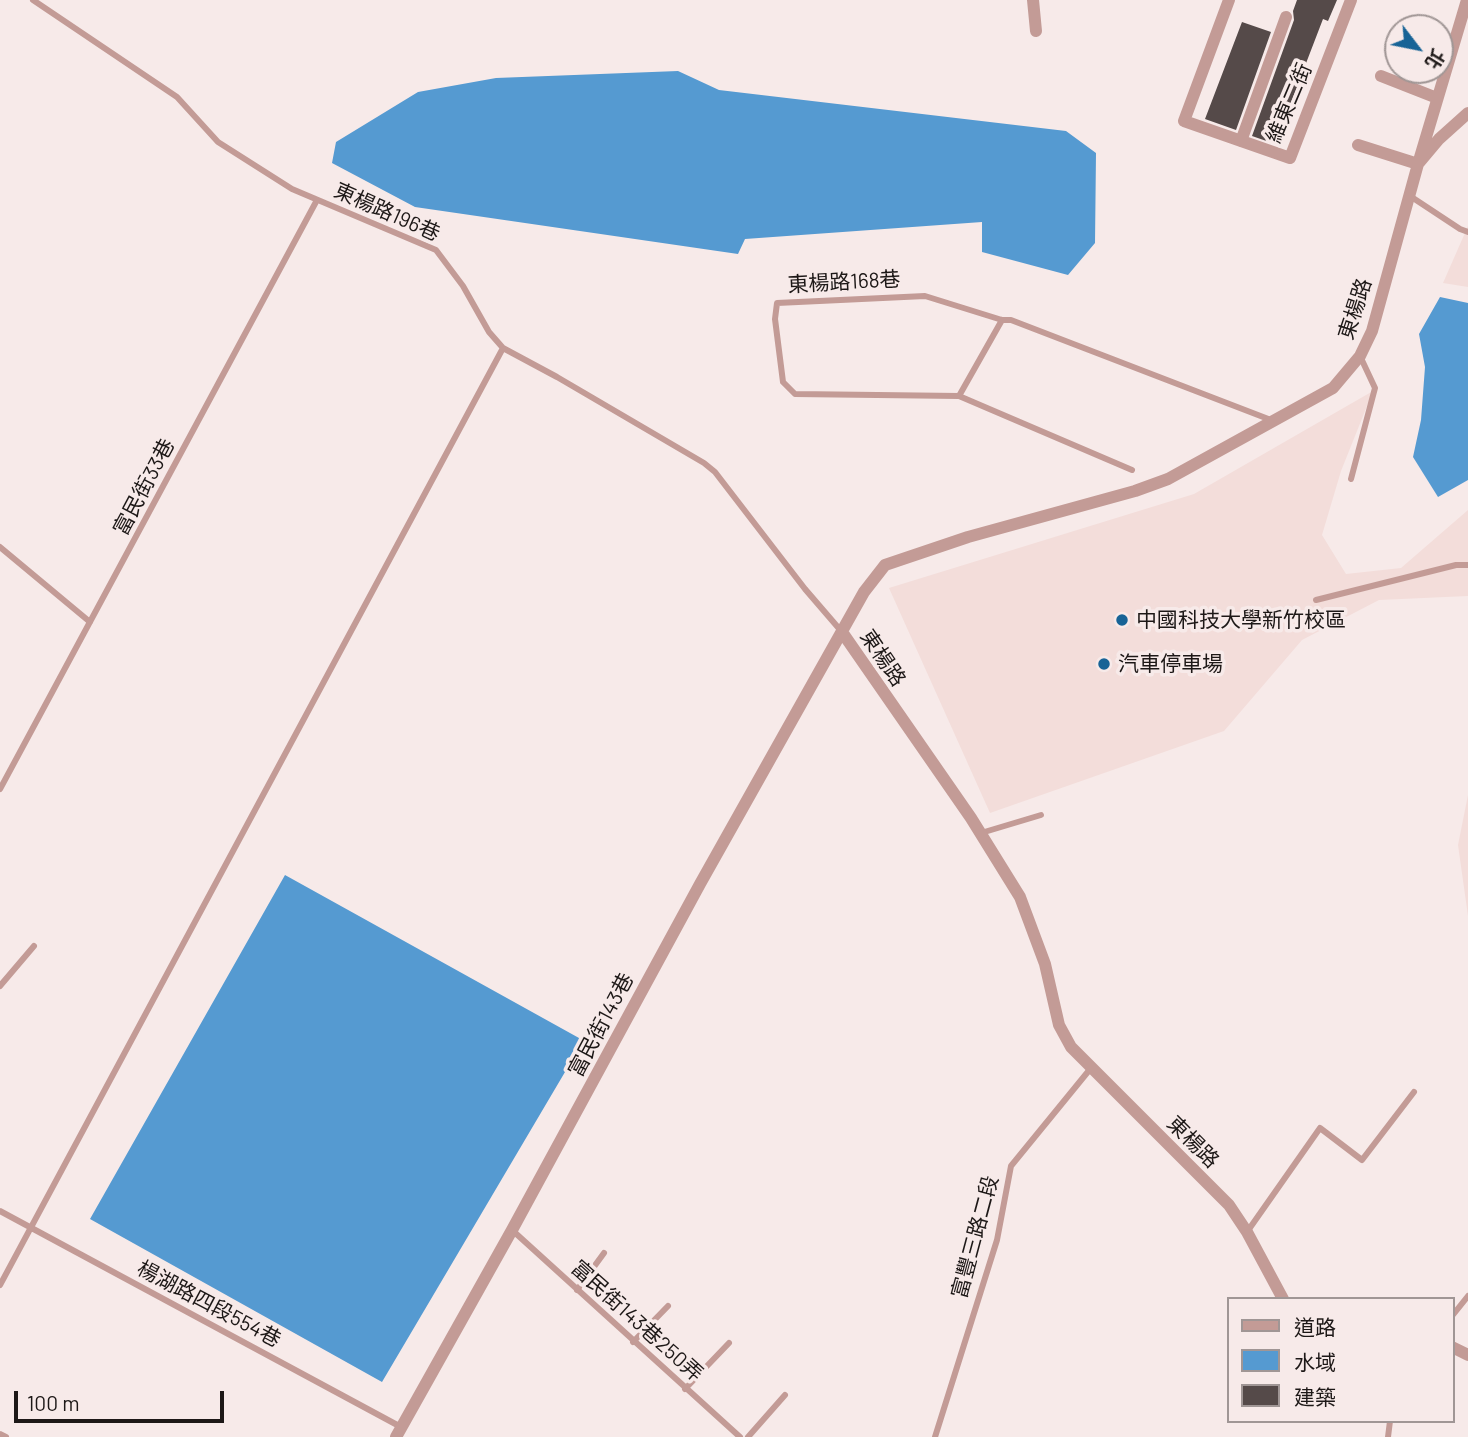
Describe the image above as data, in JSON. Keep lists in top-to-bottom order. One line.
{"streets":{"street":["維東二街","東楊路","富民街143巷"],"lane":["東楊路196巷","東楊路168巷","富民街33巷","富豐三路二段","楊湖路四段554巷","富民街143巷250弄"]},"crossings":[["東楊路196巷","東楊路"],["東楊路196巷","富民街33巷"],["東楊路196巷","富民街143巷"],["東楊路168巷","東楊路"],["東楊路","富民街143巷"],["東楊路","富豐三路二段"],["富民街143巷","楊湖路四段554巷"],["富民街143巷","富民街143巷250弄"]],"places":["中國科技大學新竹校區","汽車停車場"],"legend":["道路","水域","建築"],"scale_bar":"100 m","north":"bottom right"}
